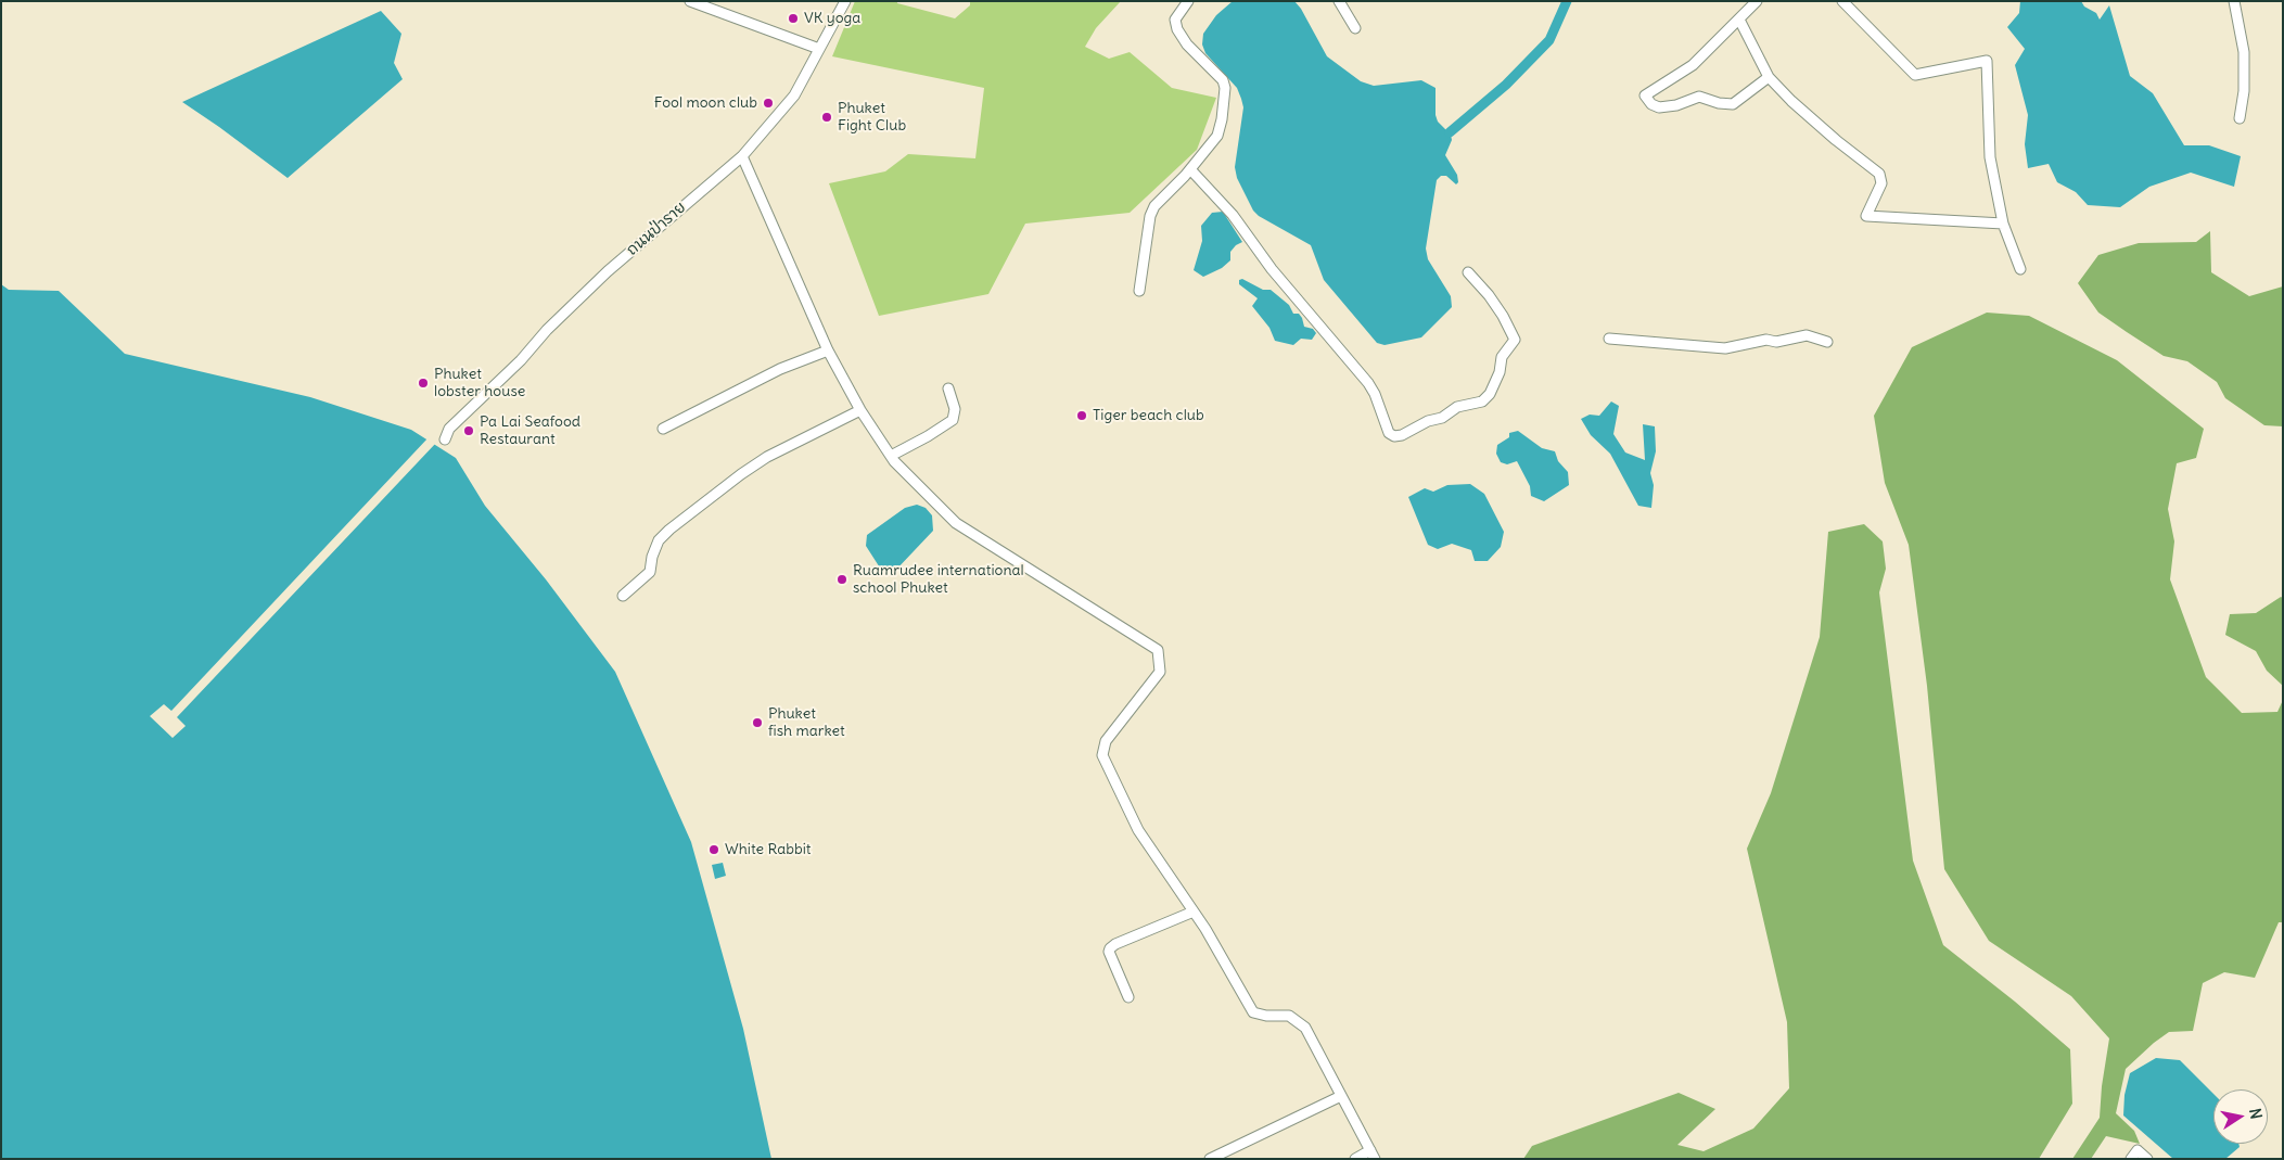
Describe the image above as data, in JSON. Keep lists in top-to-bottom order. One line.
{"streets":{"street":["ถนนป่าราย"]},"places":["VK yoga","Fool moon club","Phuket Fight Club","Phuket lobster house","Tiger beach club","Pa Lai Seafood Restaurant","Ruamrudee international school Phuket","Phuket fish market","White Rabbit"],"north":"right"}
